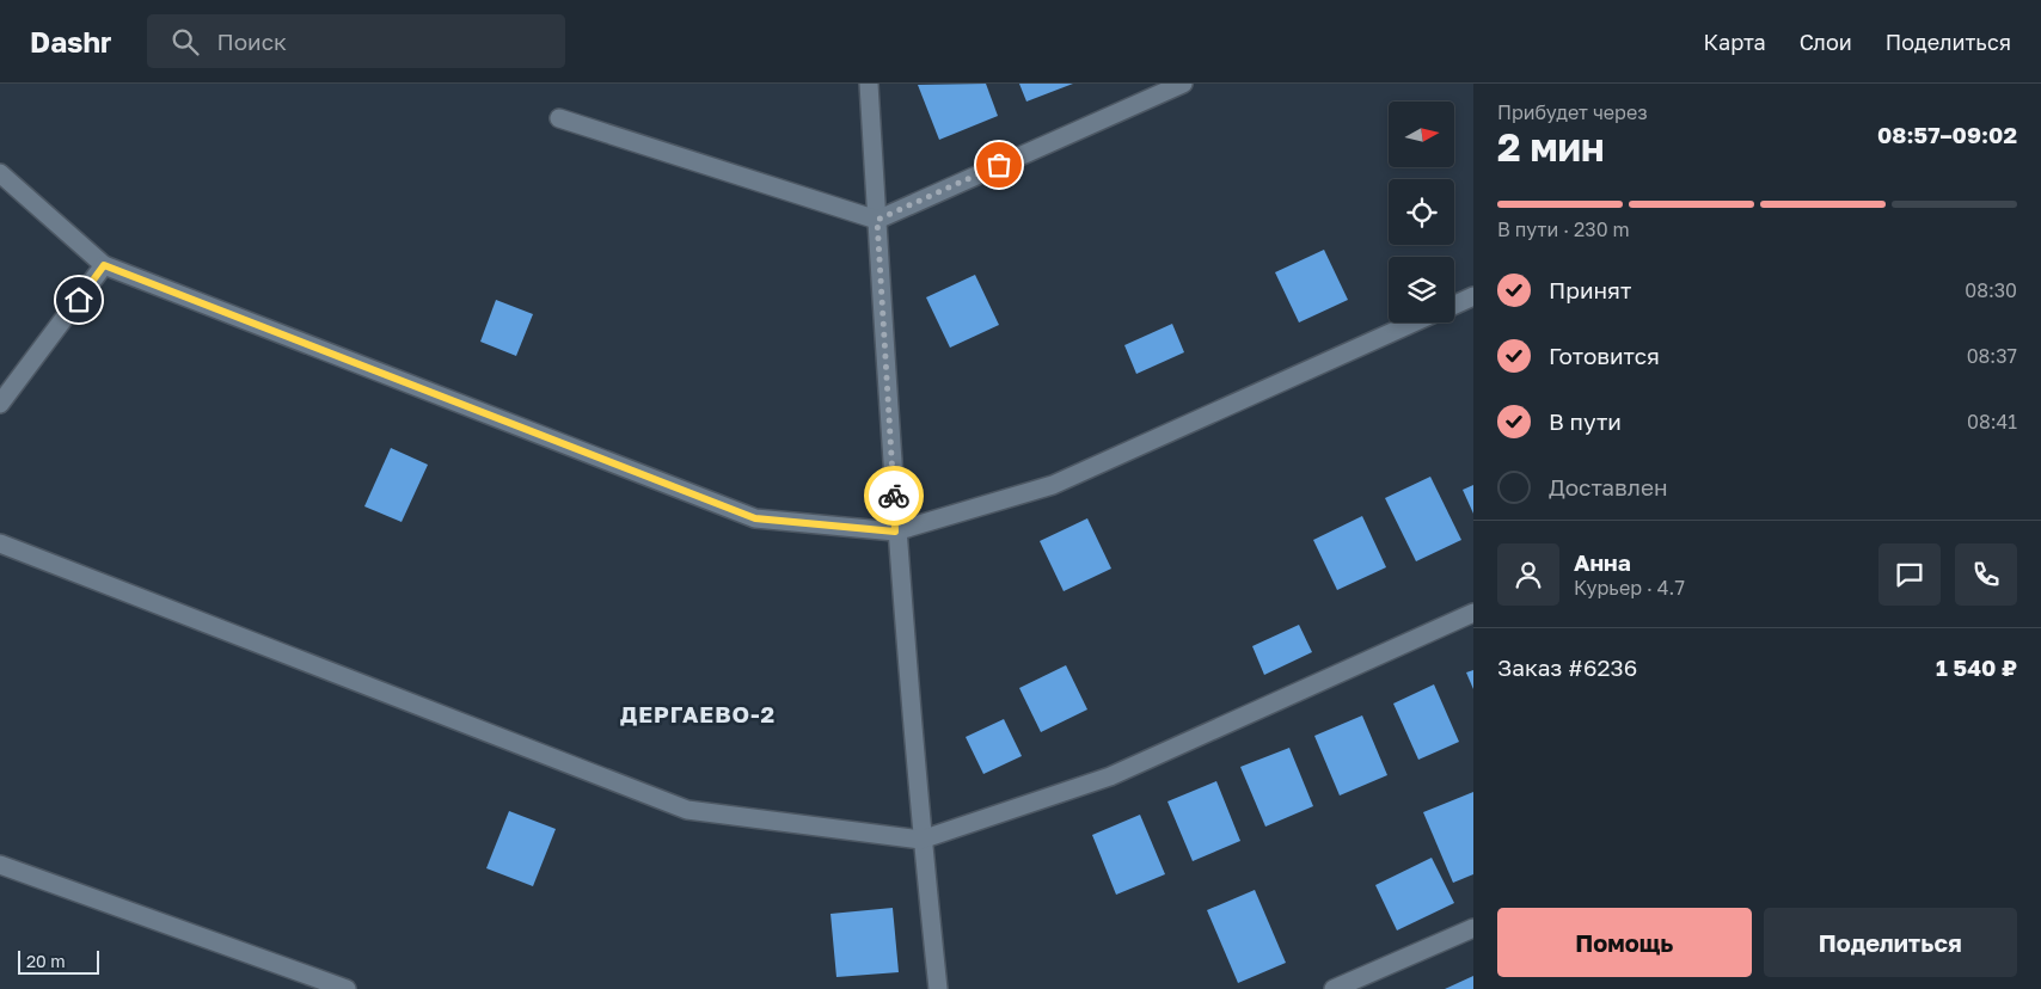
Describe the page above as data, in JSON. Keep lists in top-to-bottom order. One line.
{"districts":["ДЕРГАЕВО-2"],"scale_bar":"20 m","north":"right","page":{"header":"Dashr","search":"Поиск","nav":["Карта","Слои","Поделиться"],"heading":["2 мин","Прибудет через","08:57–09:02"],"panel":["Анна","Курьер · 4.7","Заказ #6236","1 540 ₽"],"bar":"В пути · 230 m","list":[["Принят","08:30"],["Готовится","08:37"],["В пути","08:41"],"Доставлен"],"buttons":["Помощь","Поделиться"],"scale":"20 m"}}
